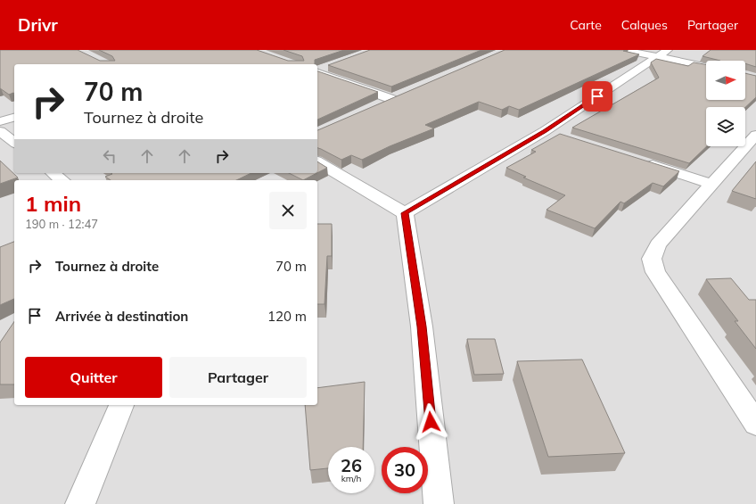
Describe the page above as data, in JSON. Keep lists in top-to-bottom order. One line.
{"north":"right","page":{"header":"Drivr","nav":["Carte","Calques","Partager"],"turn":["70 m","Tournez à droite"],"heading":["1 min","190 m · 12:47"],"list":[{"name":"Tournez à droite","value":"70 m"},{"name":"Arrivée à destination","value":"120 m"}],"buttons":["Quitter","Partager"],"speed":"26 km/h","limit":"30"}}
